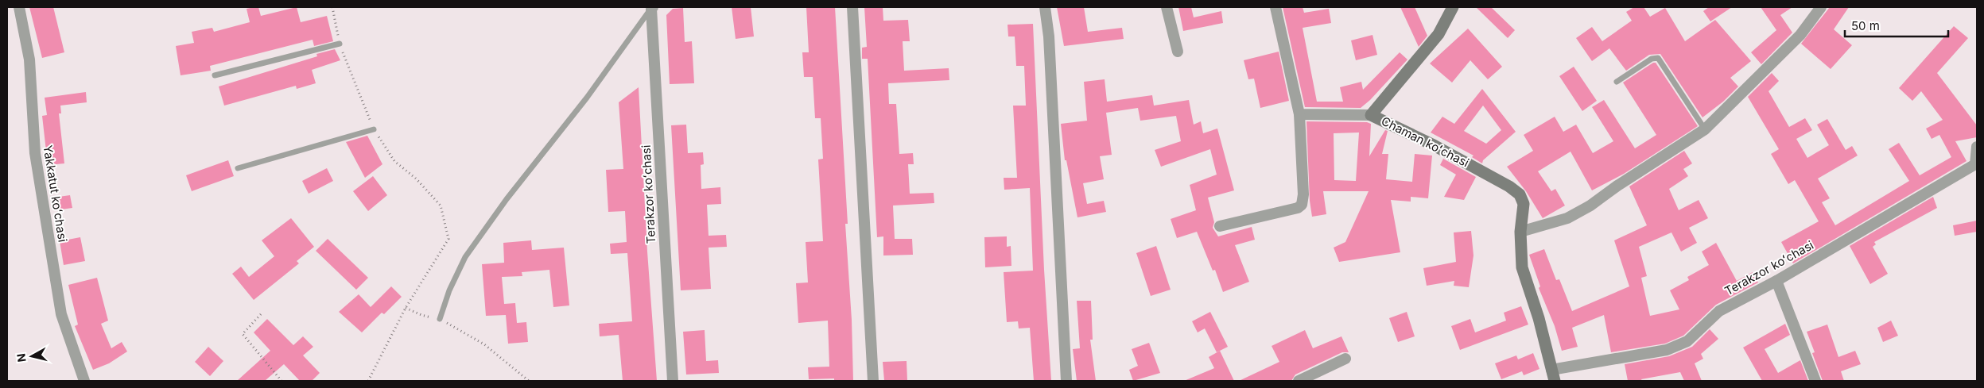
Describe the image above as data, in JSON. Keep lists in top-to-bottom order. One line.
{"streets":{"street":["Chaman koʻchasi","Yakkatut koʻchasi","Terakzor koʻchasi"]},"crossings":[["Chaman koʻchasi","Terakzor koʻchasi"]],"scale_bar":"50 m","north":"left"}
